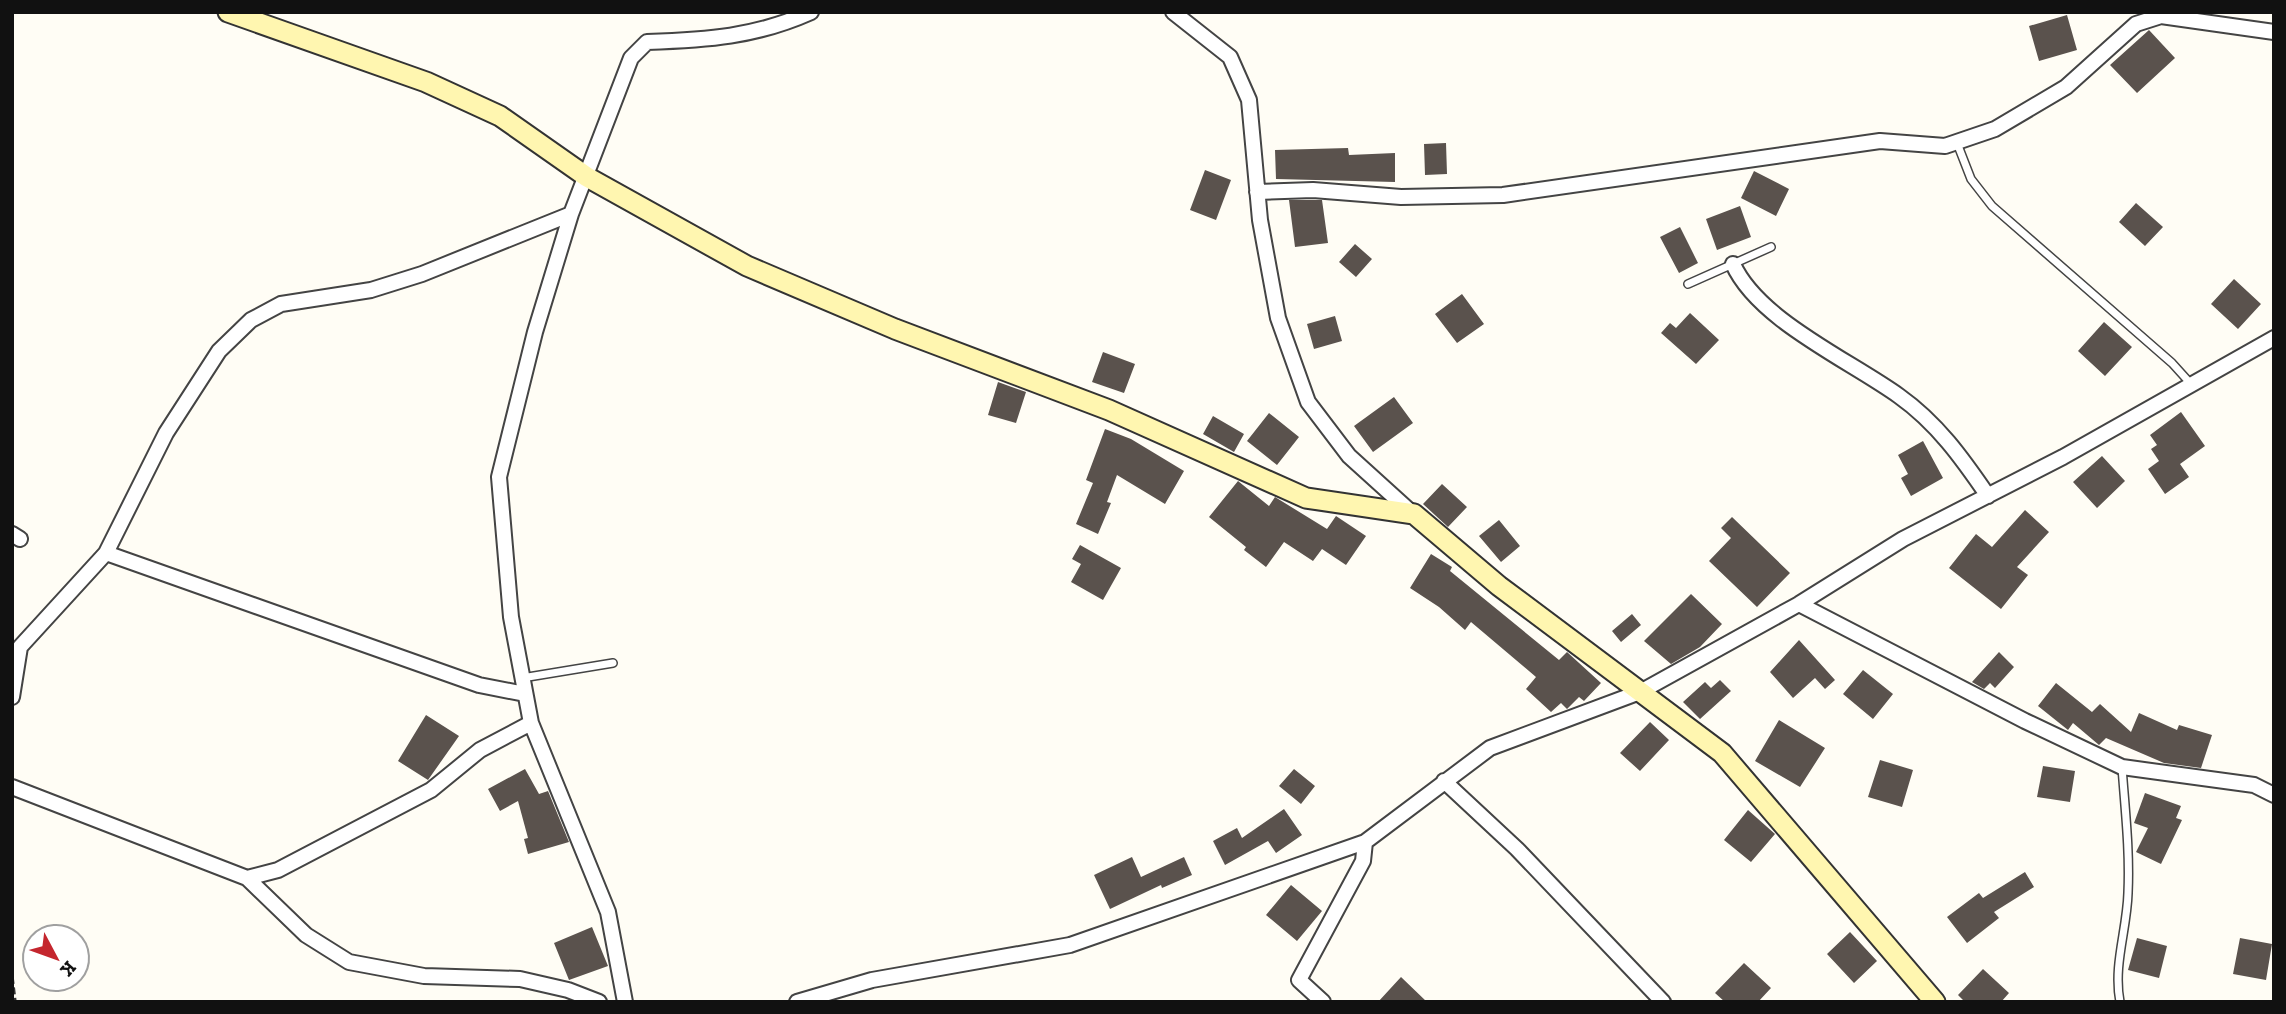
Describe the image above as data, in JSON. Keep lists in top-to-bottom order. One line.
{"north":"bottom right"}
